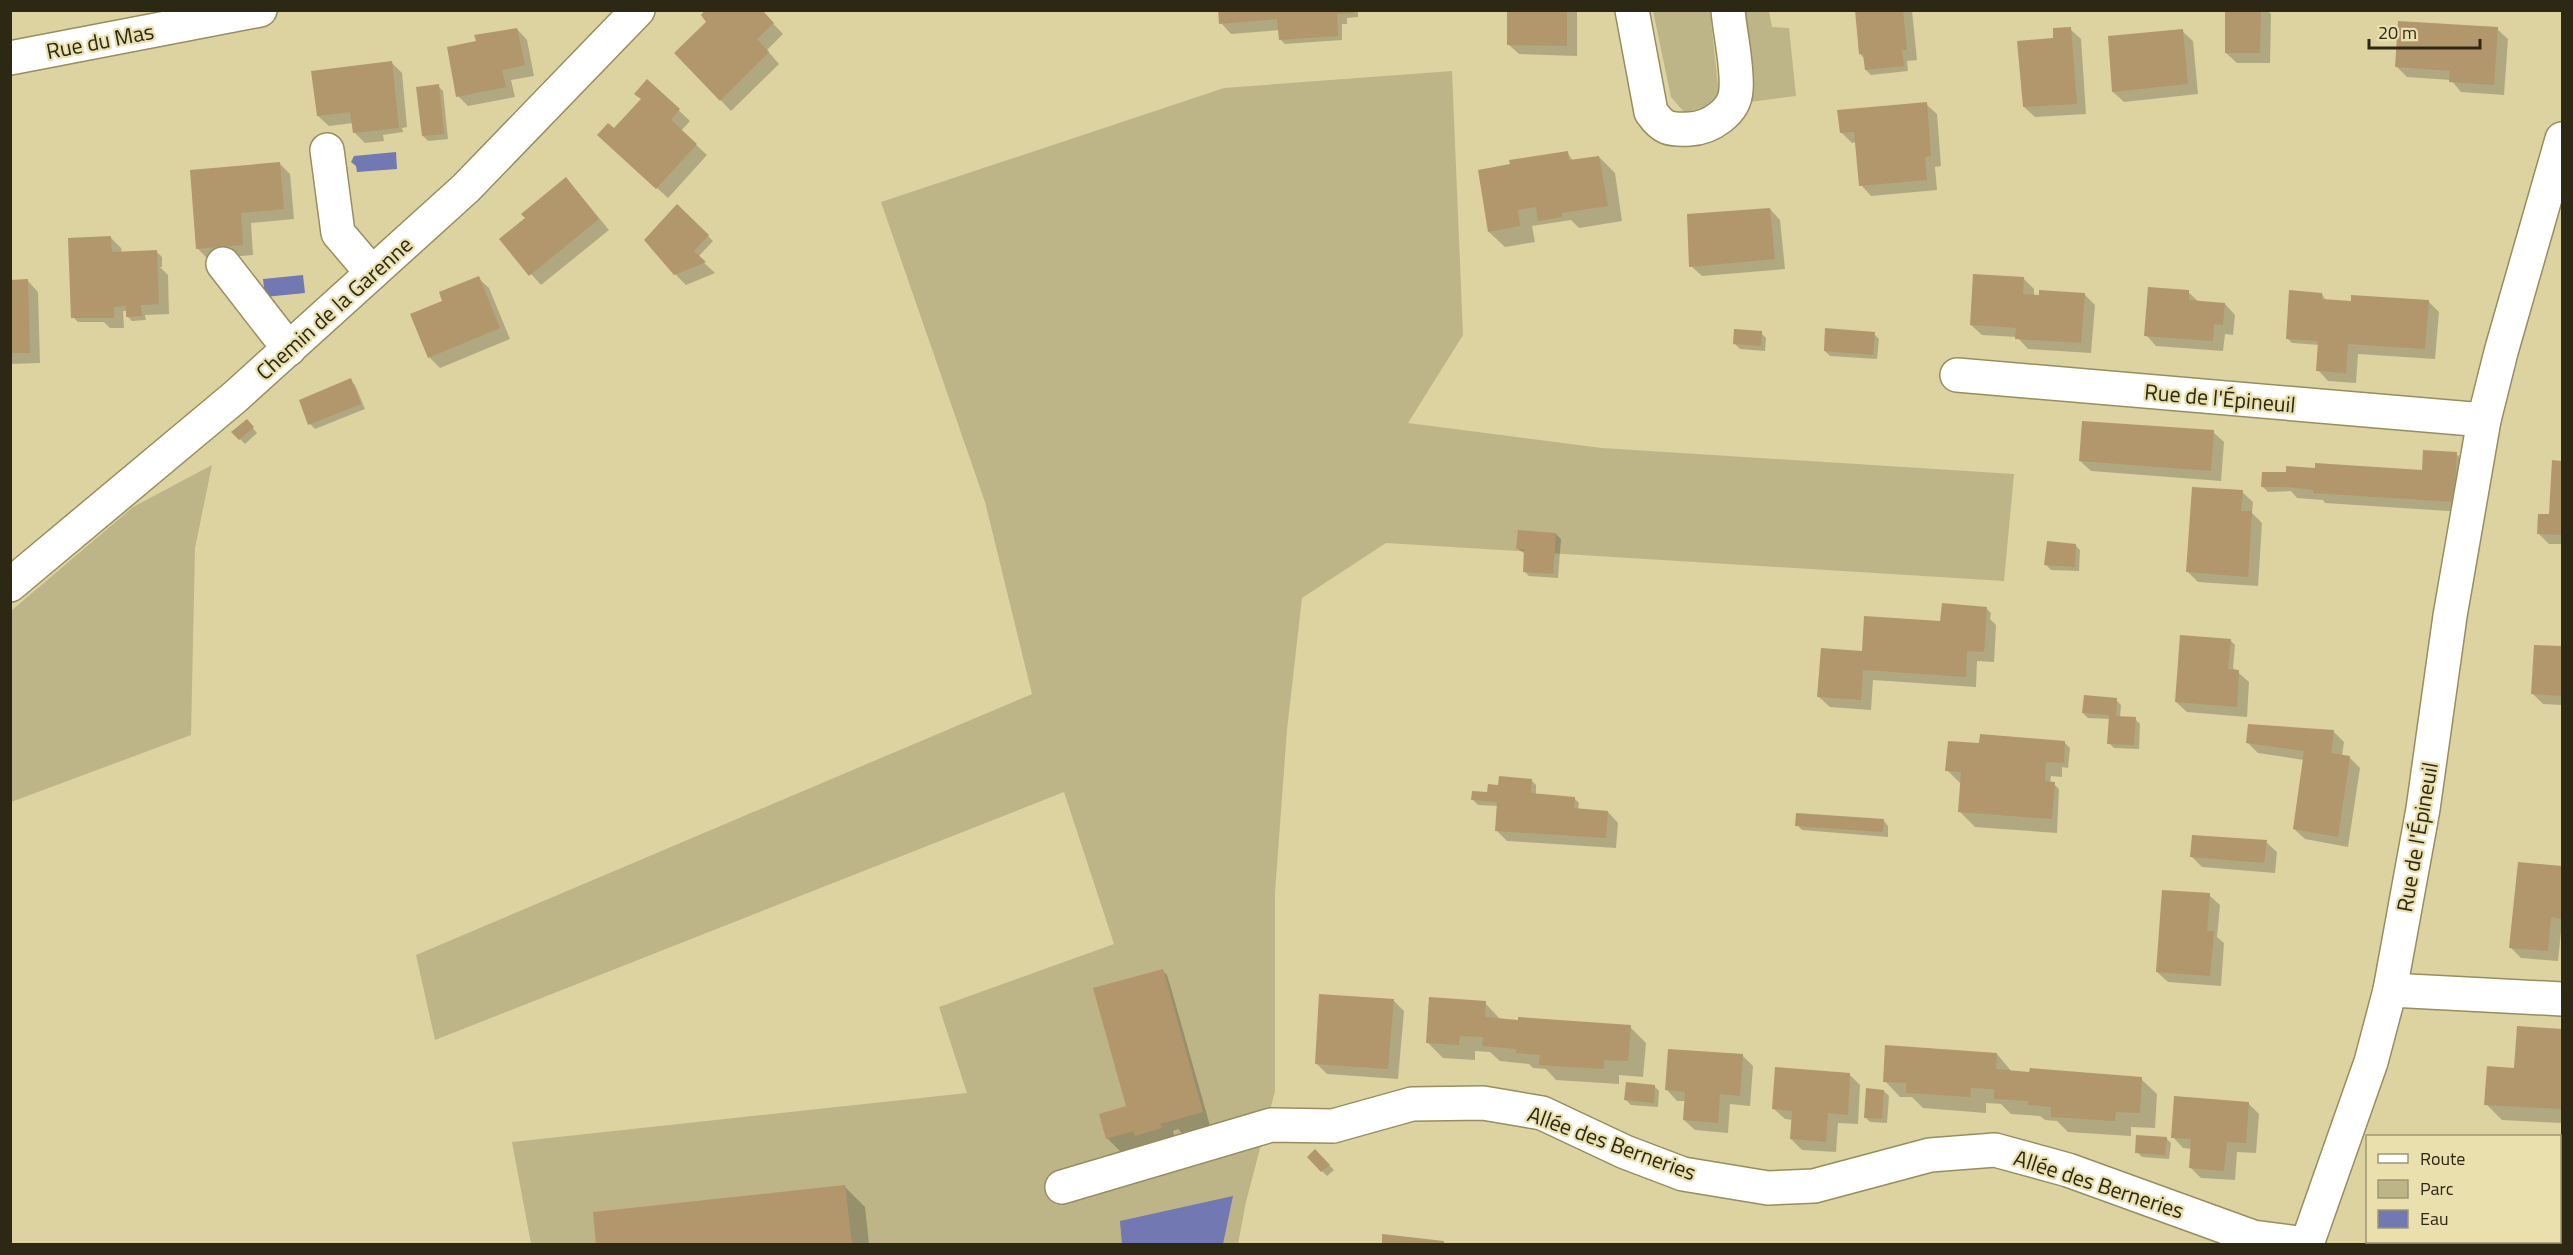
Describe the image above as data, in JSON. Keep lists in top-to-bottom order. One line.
{"streets":{"street":["Rue du Mas","Chemin de la Garenne","Rue de l'Épineuil","Allée des Berneries"]},"crossings":[["Rue de l'Épineuil","Allée des Berneries"]],"legend":["Route","Parc","Eau"],"scale_bar":"20 m"}
